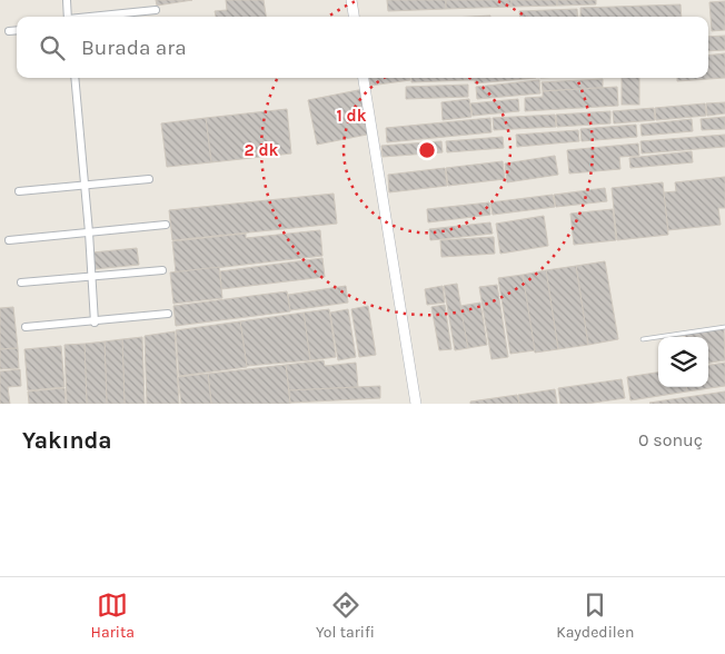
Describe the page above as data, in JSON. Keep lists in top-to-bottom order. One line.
{"page":{"search":"Burada ara","heading":["Yakında","0 sonuç"],"nav":["Harita","Yol tarifi","Kaydedilen"]},"rings":["1 dk","2 dk"]}
